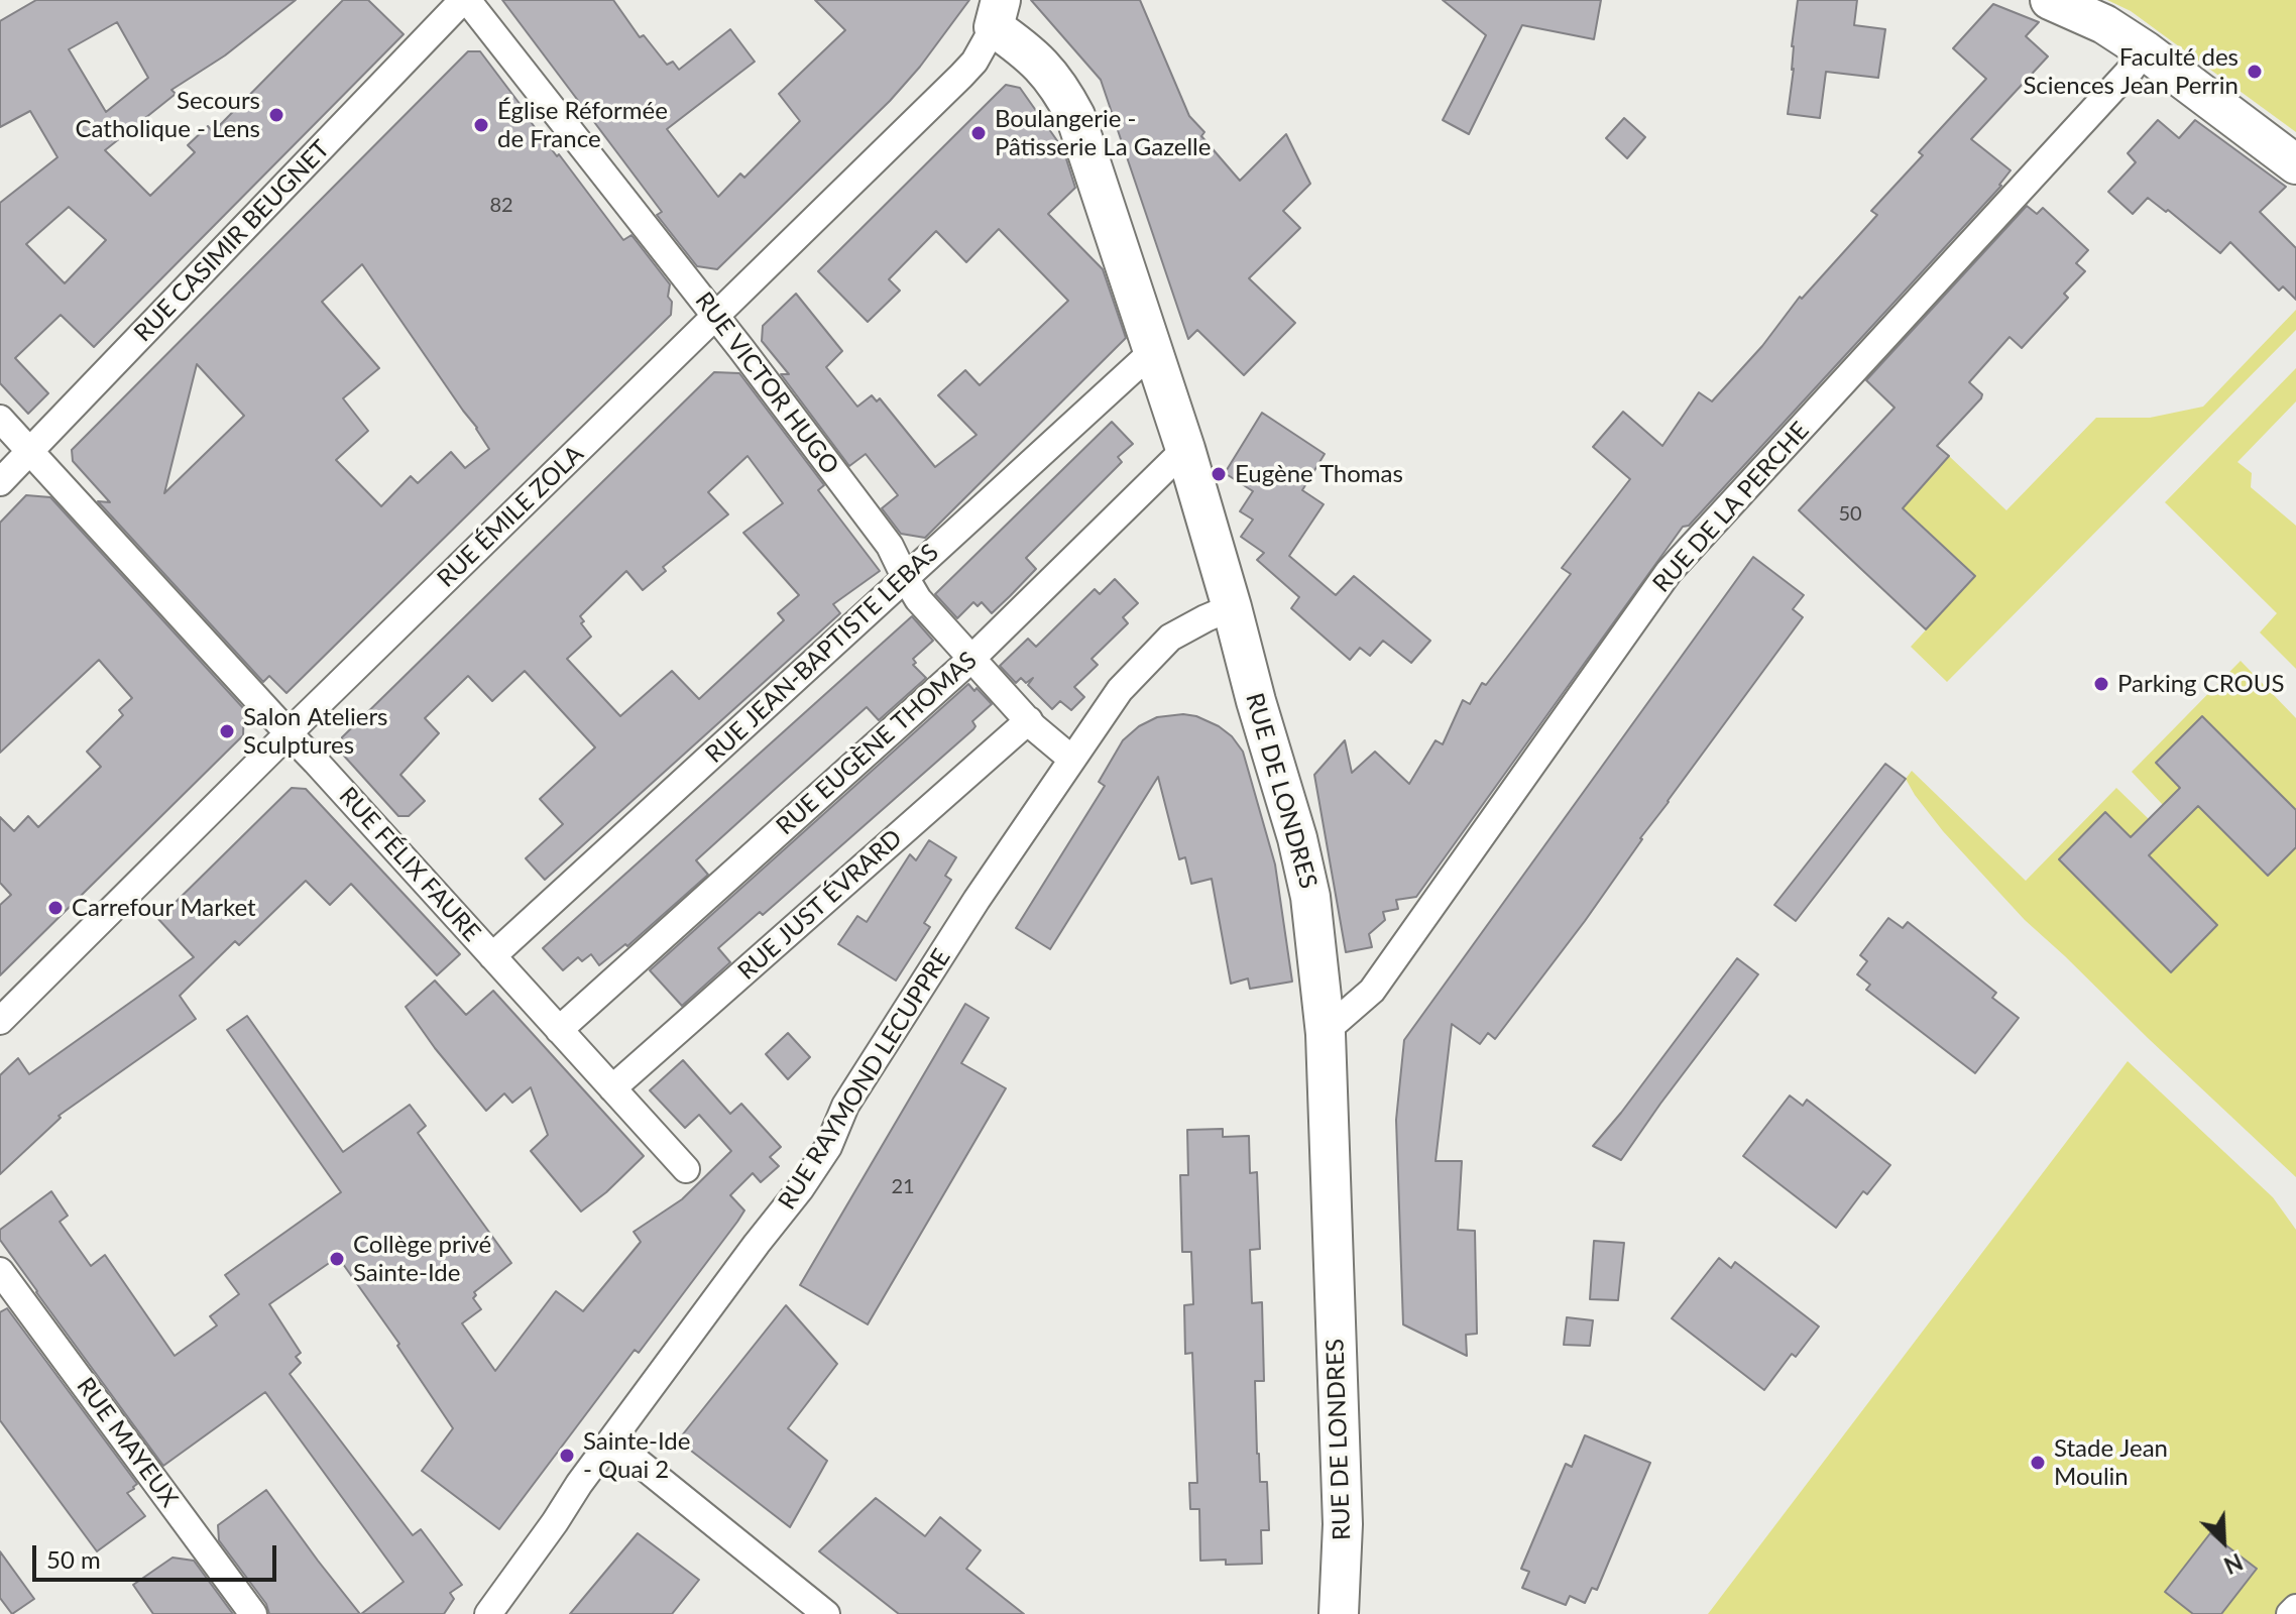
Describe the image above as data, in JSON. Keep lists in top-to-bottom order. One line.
{"streets":{"street":["RUE CASIMIR BEUGNET","RUE VICTOR HUGO","RUE DE LA PERCHE","RUE ÉMILE ZOLA","RUE JEAN-BAPTISTE LEBAS","RUE EUGÈNE THOMAS","RUE DE LONDRES","RUE FÉLIX FAURE","RUE JUST ÉVRARD","RUE RAYMOND LECUPPRE","RUE MAYEUX"]},"crossings":[["RUE CASIMIR BEUGNET","RUE VICTOR HUGO"],["RUE CASIMIR BEUGNET","RUE FÉLIX FAURE"],["RUE VICTOR HUGO","RUE ÉMILE ZOLA"],["RUE VICTOR HUGO","RUE JEAN-BAPTISTE LEBAS"],["RUE VICTOR HUGO","RUE EUGÈNE THOMAS"],["RUE VICTOR HUGO","RUE JUST ÉVRARD"],["RUE VICTOR HUGO","RUE RAYMOND LECUPPRE"],["RUE DE LA PERCHE","RUE DE LONDRES"],["RUE ÉMILE ZOLA","RUE DE LONDRES"],["RUE ÉMILE ZOLA","RUE FÉLIX FAURE"],["RUE JEAN-BAPTISTE LEBAS","RUE DE LONDRES"],["RUE JEAN-BAPTISTE LEBAS","RUE FÉLIX FAURE"],["RUE EUGÈNE THOMAS","RUE DE LONDRES"],["RUE EUGÈNE THOMAS","RUE FÉLIX FAURE"],["RUE DE LONDRES","RUE RAYMOND LECUPPRE"],["RUE FÉLIX FAURE","RUE JUST ÉVRARD"]],"places":["Faculté des Sciences Jean Perrin","Secours Catholique - Lens","Église Réformée de France","Boulangerie - Pâtisserie La Gazelle","Eugène Thomas","Parking CROUS","Salon Ateliers Sculptures","Carrefour Market","Collège privé Sainte-Ide","Sainte-Ide - Quai 2","Stade Jean Moulin"],"house_numbers":["82","50","21"],"scale_bar":"50 m","north":"bottom right"}
